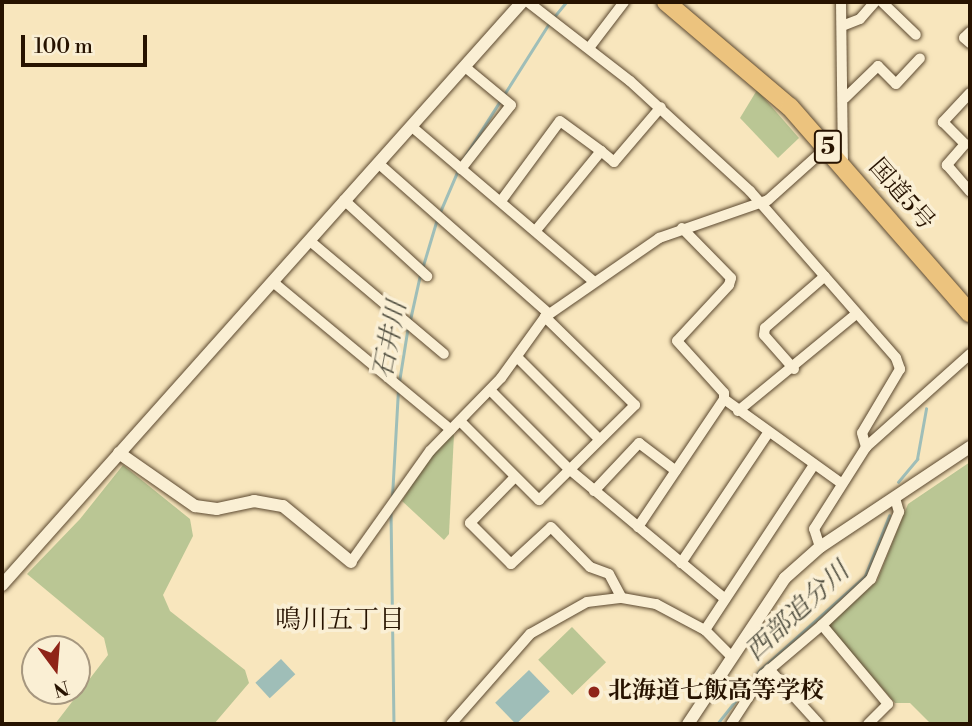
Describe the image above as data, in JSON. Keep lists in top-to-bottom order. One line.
{"streets":{"highway":["5","国道5号"]},"districts":["鳴川五丁目"],"water":["石井川","西部追分川"],"places":["北海道七飯高等学校"],"scale_bar":"100 m","north":"bottom"}
